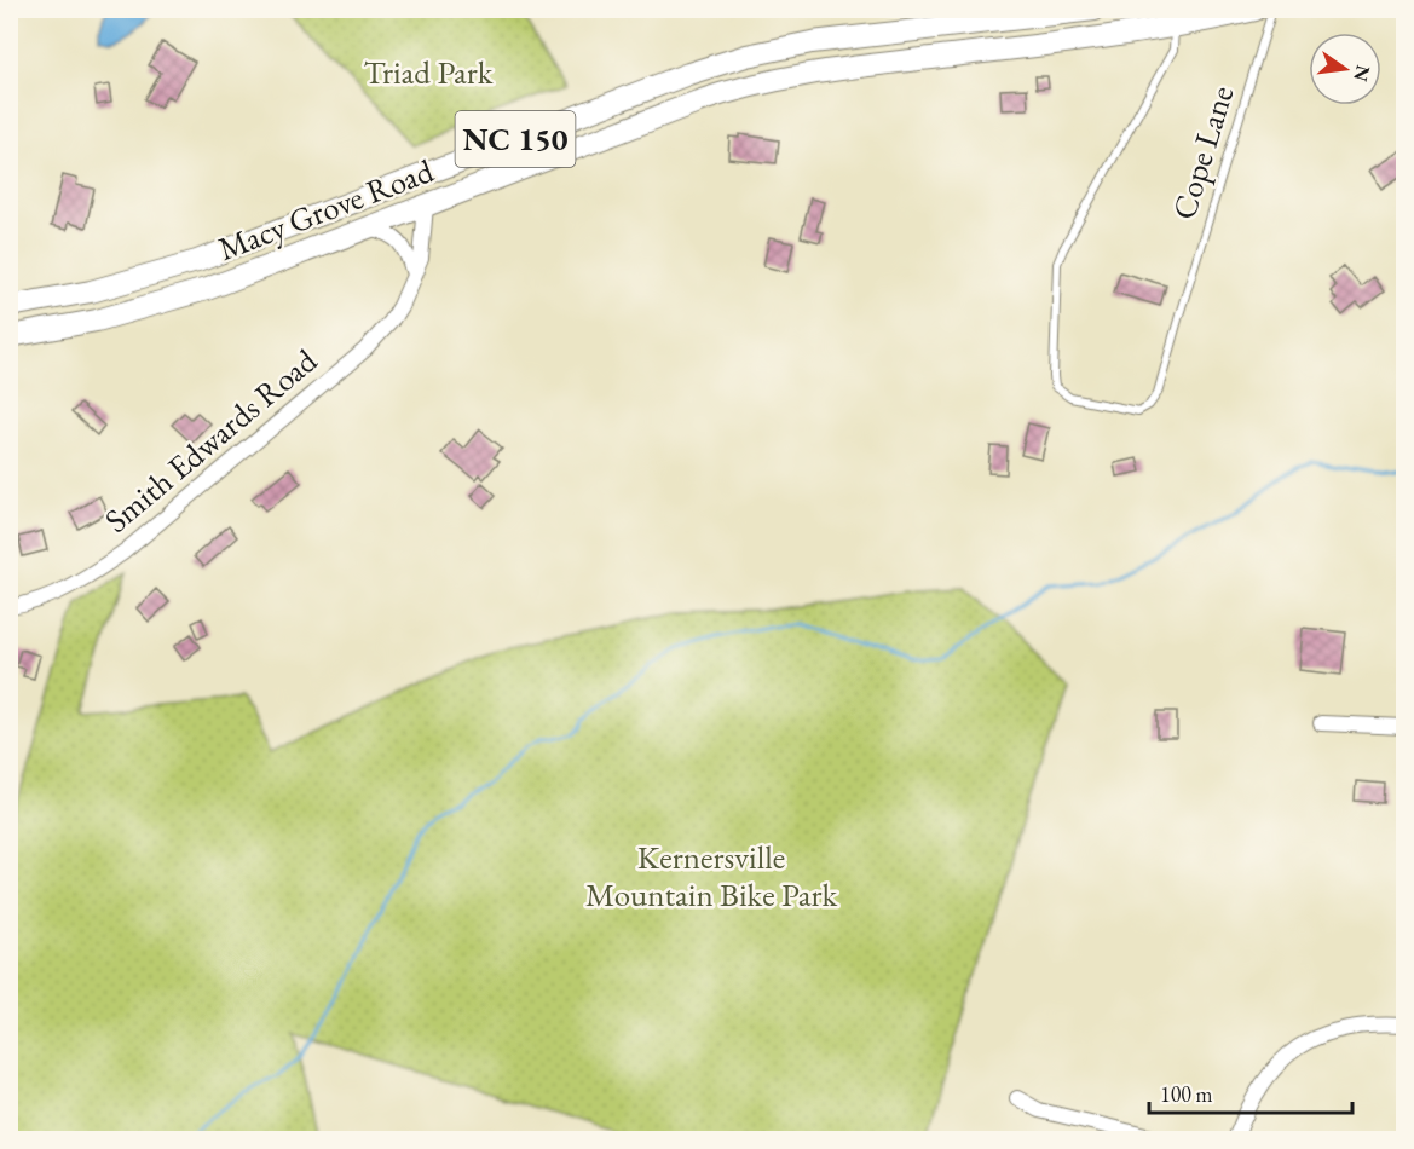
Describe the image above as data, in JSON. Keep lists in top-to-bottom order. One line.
{"streets":{"main road":["NC 150","Macy Grove Road"],"street":["Smith Edwards Road"],"lane":["Cope Lane"]},"crossings":[["Cope Lane","Macy Grove Road"],["Macy Grove Road","Smith Edwards Road"]],"parks":["Triad Park","Kernersville Mountain Bike Park"],"scale_bar":"100 m","north":"right"}
